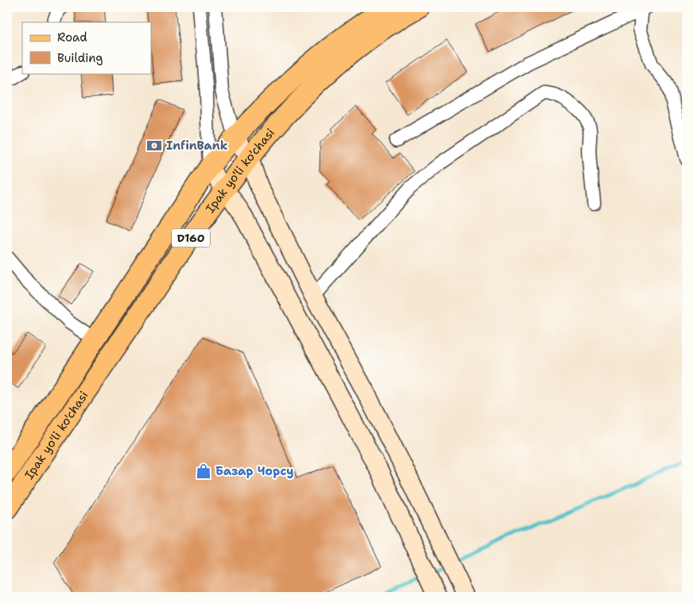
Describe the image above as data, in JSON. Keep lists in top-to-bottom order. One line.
{"streets":{"main road":["Ipak yo'li ko'chasi","D160"]},"places":{"bank":["InfinBank"],"shop":["Базар Чорсу"]},"legend":["Road","Building"]}
